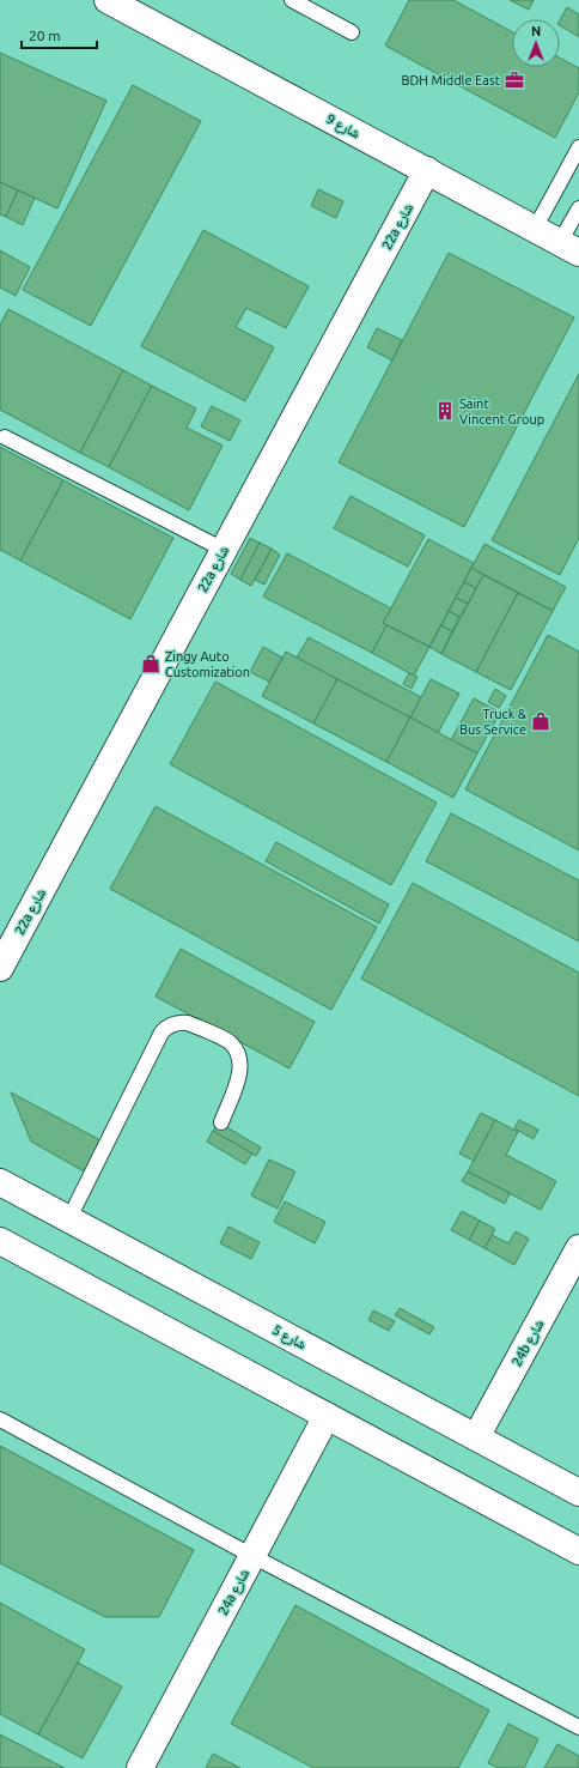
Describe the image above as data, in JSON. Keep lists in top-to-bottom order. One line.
{"streets":{"street":["شارع 9","22a شارع","شارع 5","24b شارع","24a شارع"]},"crossings":[["شارع 9","22a شارع"],["شارع 5","24b شارع"]],"places":{"office":["BDH Middle East"],"building":["Saint Vincent Group"],"shop":["Zingy Auto Customization","Truck & Bus Service"]},"scale_bar":"20 m","north":"top"}
